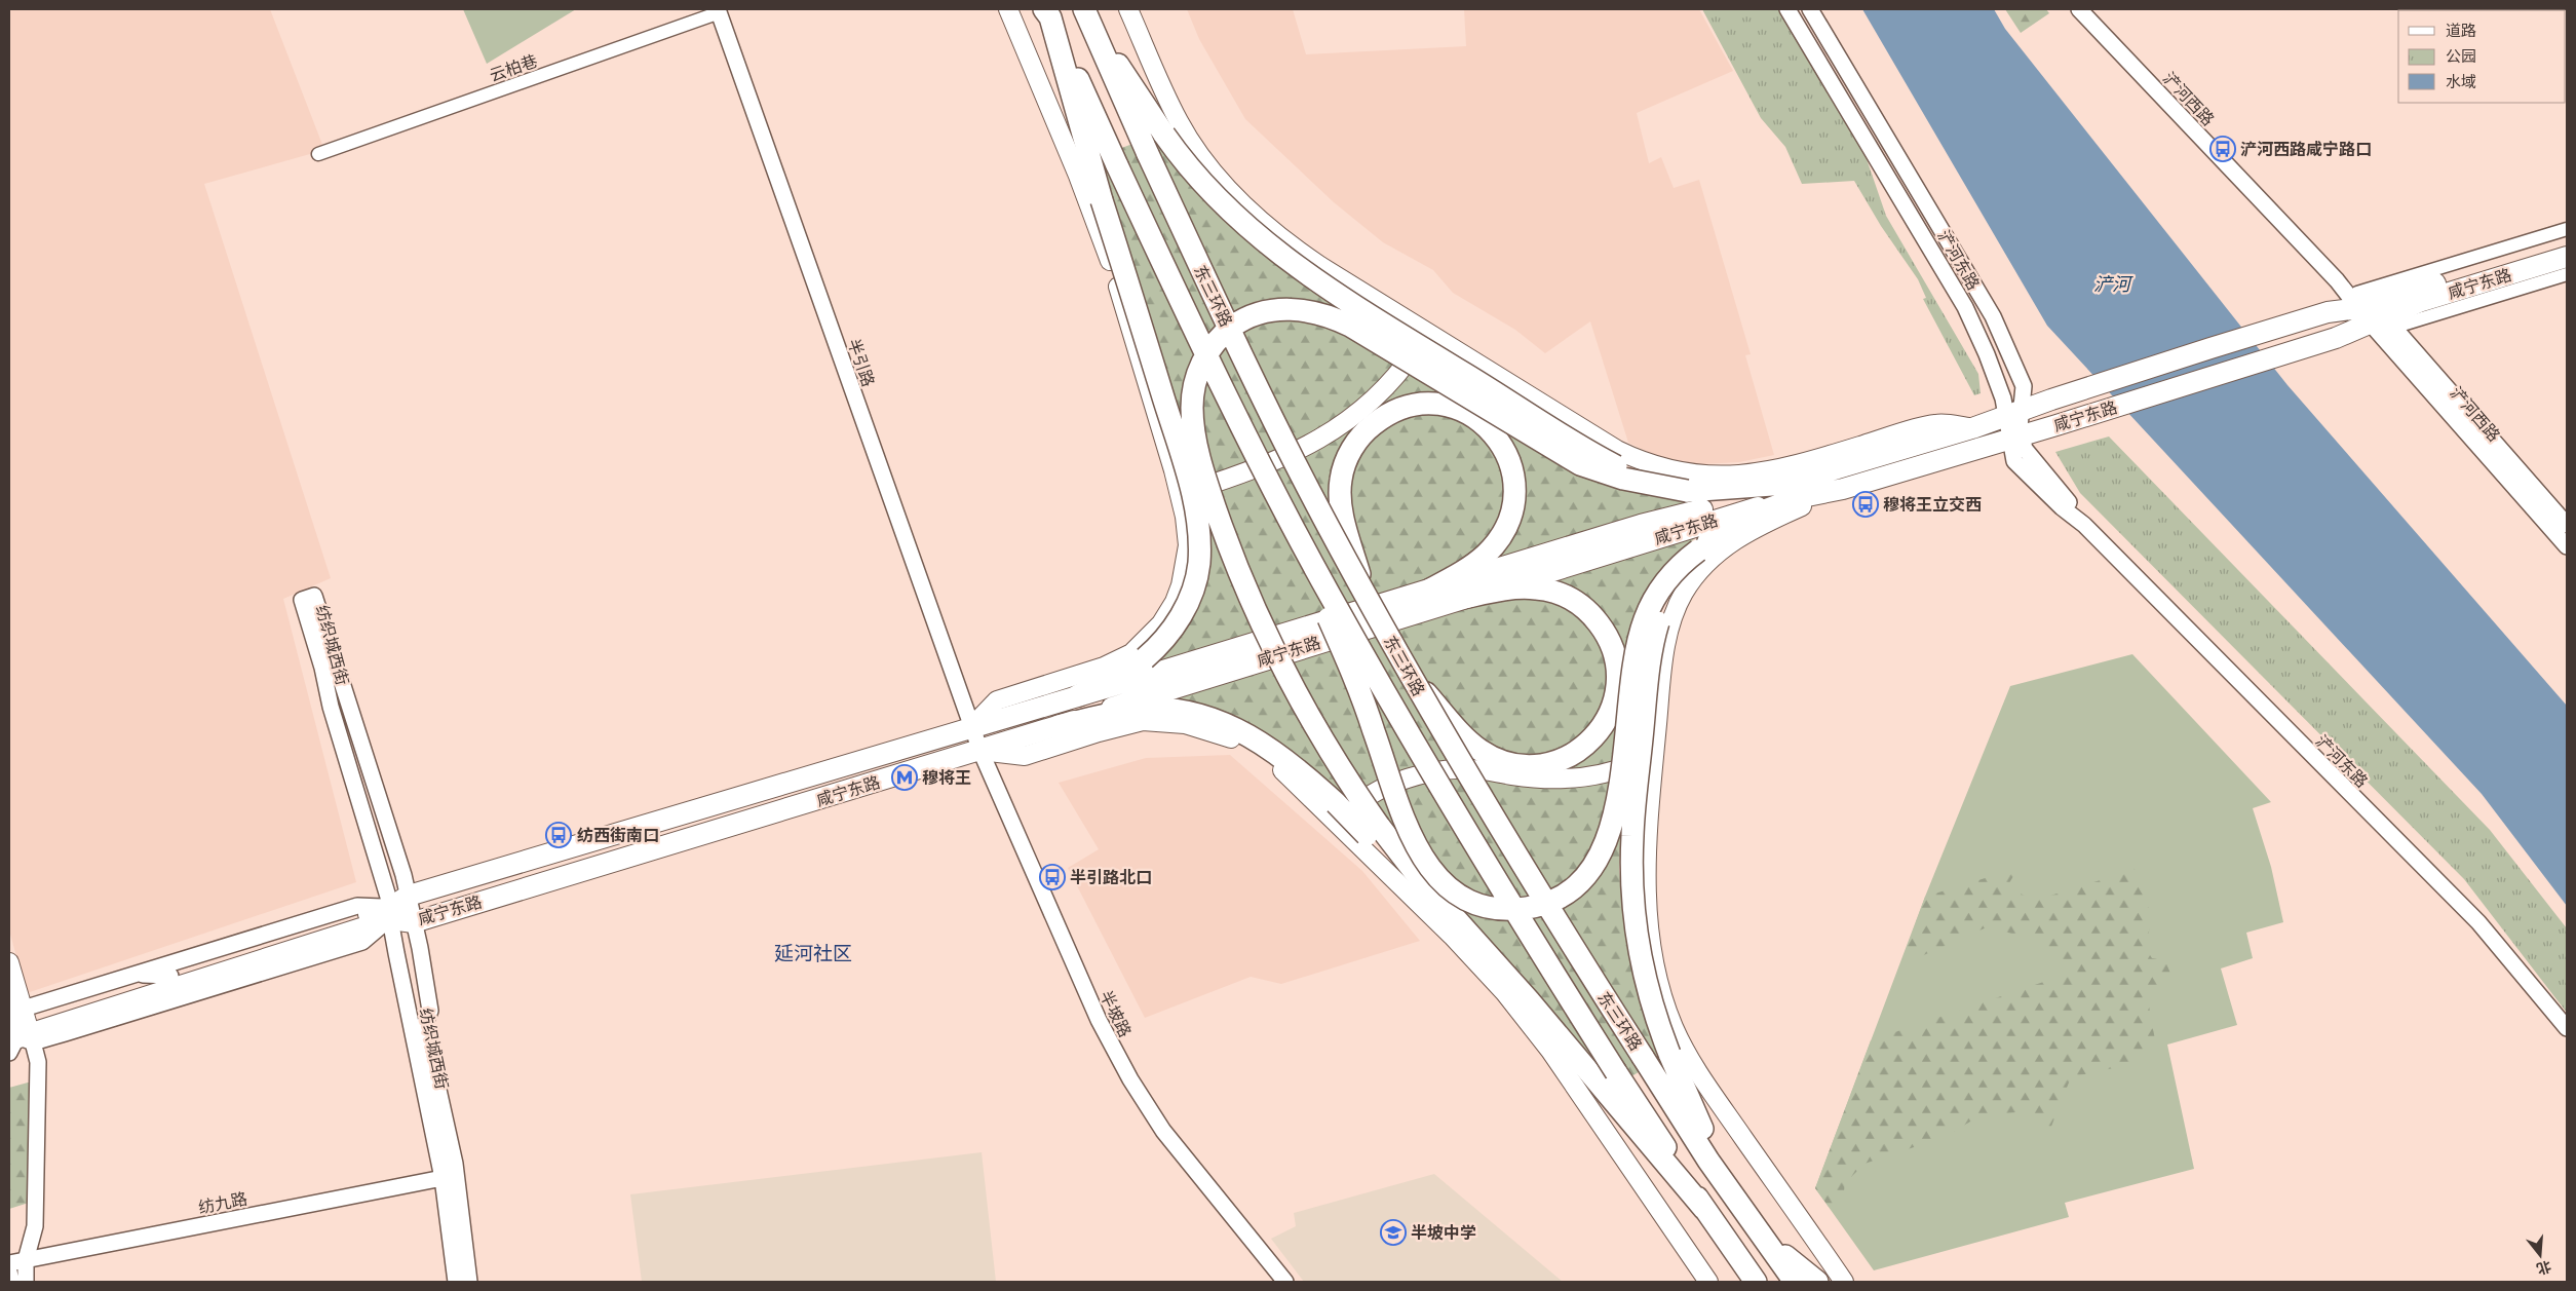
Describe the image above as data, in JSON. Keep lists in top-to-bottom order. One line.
{"streets":{"highway":["东三环路"],"main road":["咸宁东路"],"street":["云柏巷","浐河西路","浐河东路","半引路","纺织城西街","半坡路","纺九路"]},"crossings":[["云柏巷","半引路"],["浐河西路","咸宁东路"],["浐河东路","咸宁东路"],["咸宁东路","半引路"],["咸宁东路","纺织城西街"],["咸宁东路","半坡路"],["半引路","半坡路"],["纺织城西街","纺九路"]],"districts":["延河社区"],"water":["浐河"],"places":{"bus stop":["浐河西路咸宁路口","穆将王立交西","纺西街南口","半引路北口"],"metro station":["穆将王"],"school or university":["半坡中学"]},"legend":["道路","公园","水域"],"north":"bottom"}
